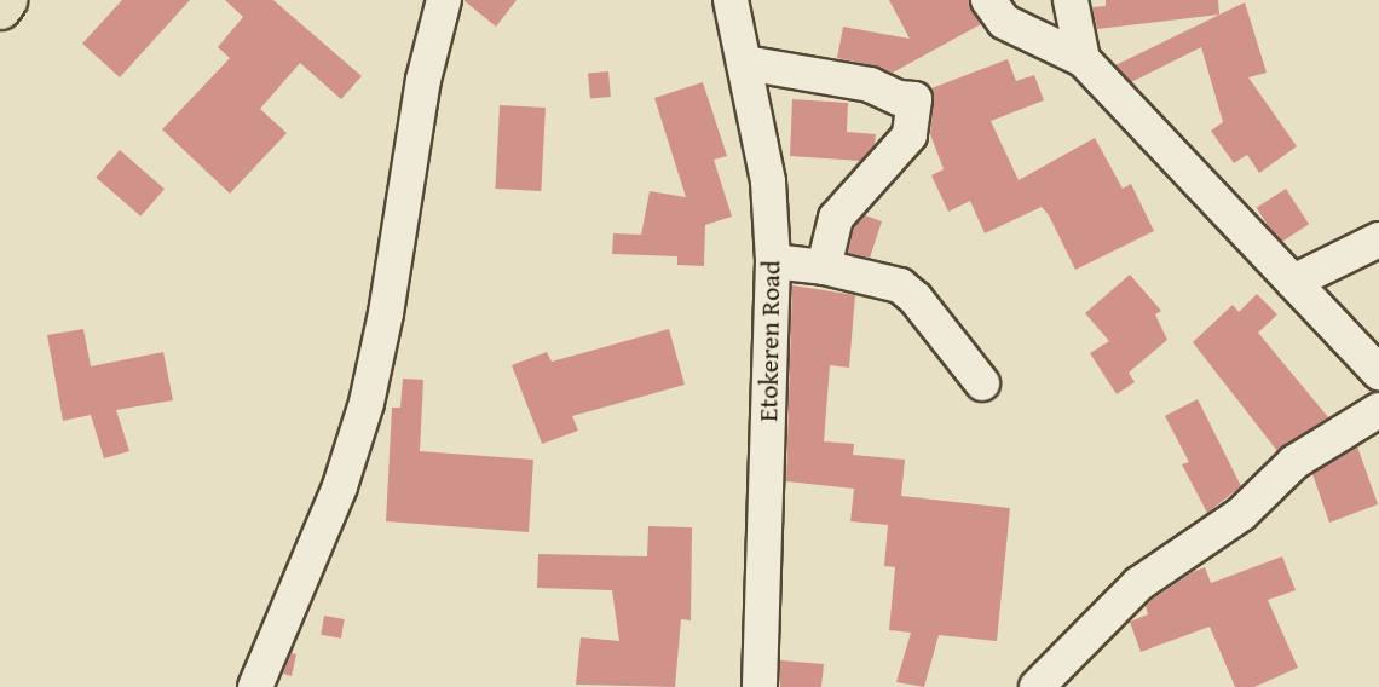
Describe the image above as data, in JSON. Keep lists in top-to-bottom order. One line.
{"streets":{"street":["Etokeren Road"]}}
